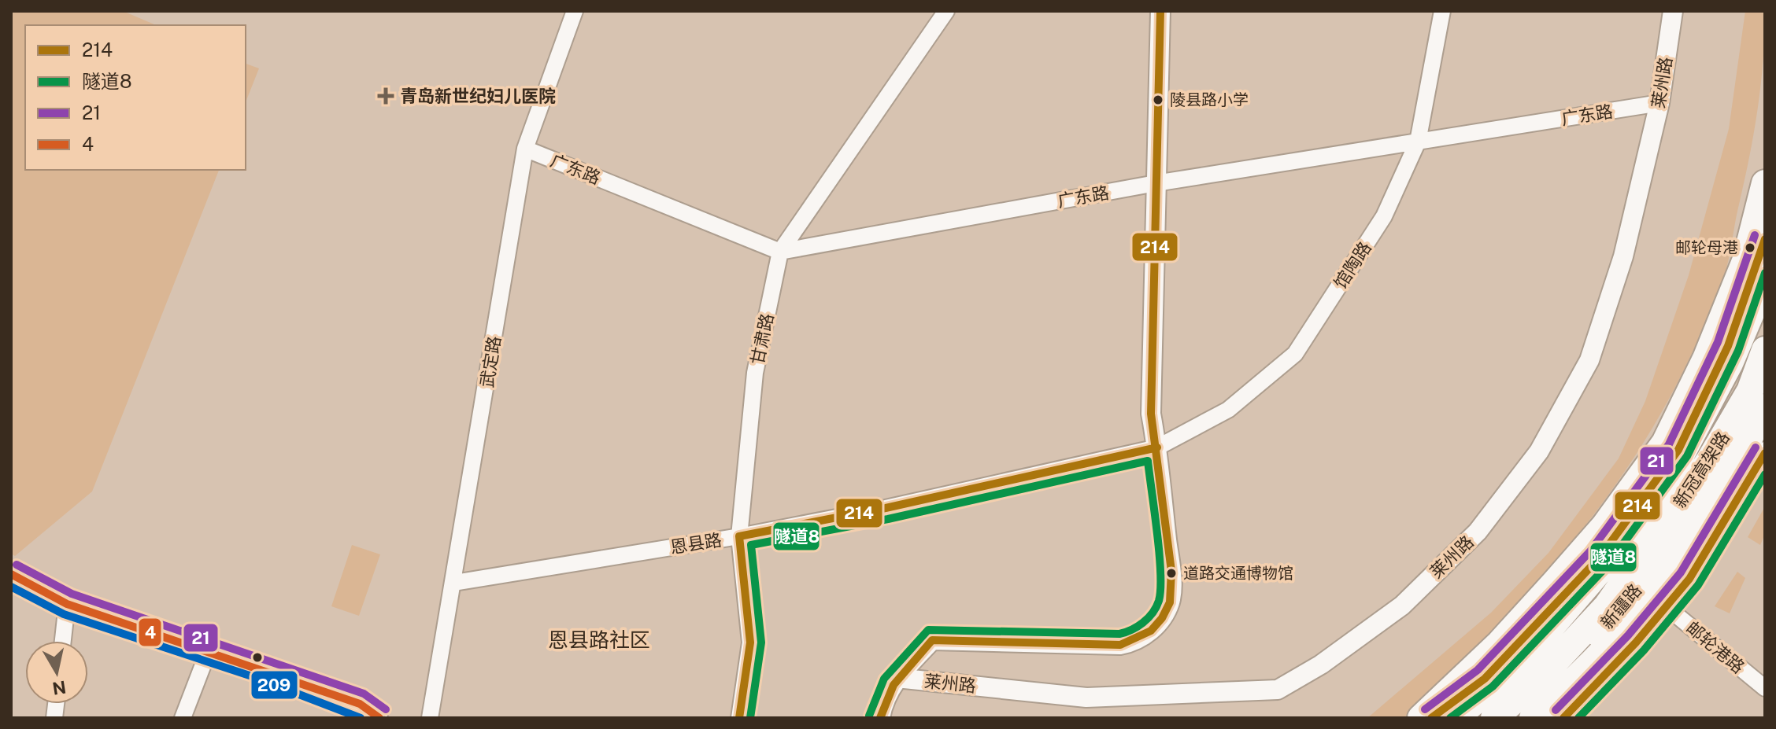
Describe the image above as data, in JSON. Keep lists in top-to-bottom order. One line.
{"streets":{"highway":["新冠高架路"],"main road":["新疆路"],"street":["莱州路","广东路","馆陶路","甘肃路","武定路","恩县路","邮轮港路"]},"crossings":[["莱州路","广东路"],["广东路","馆陶路"],["广东路","甘肃路"],["广东路","武定路"],["馆陶路","恩县路"],["甘肃路","恩县路"],["武定路","恩县路"],["新疆路","邮轮港路"]],"districts":["恩县路社区"],"places":{"health":["青岛新世纪妇儿医院"],"other":["陵县路小学","邮轮母港","道路交通博物馆"]},"lines":["transit line 214","transit line 21","transit line 隧道8","transit line 4","transit line 209"],"legend":["214","隧道8","21","4"],"north":"bottom"}
